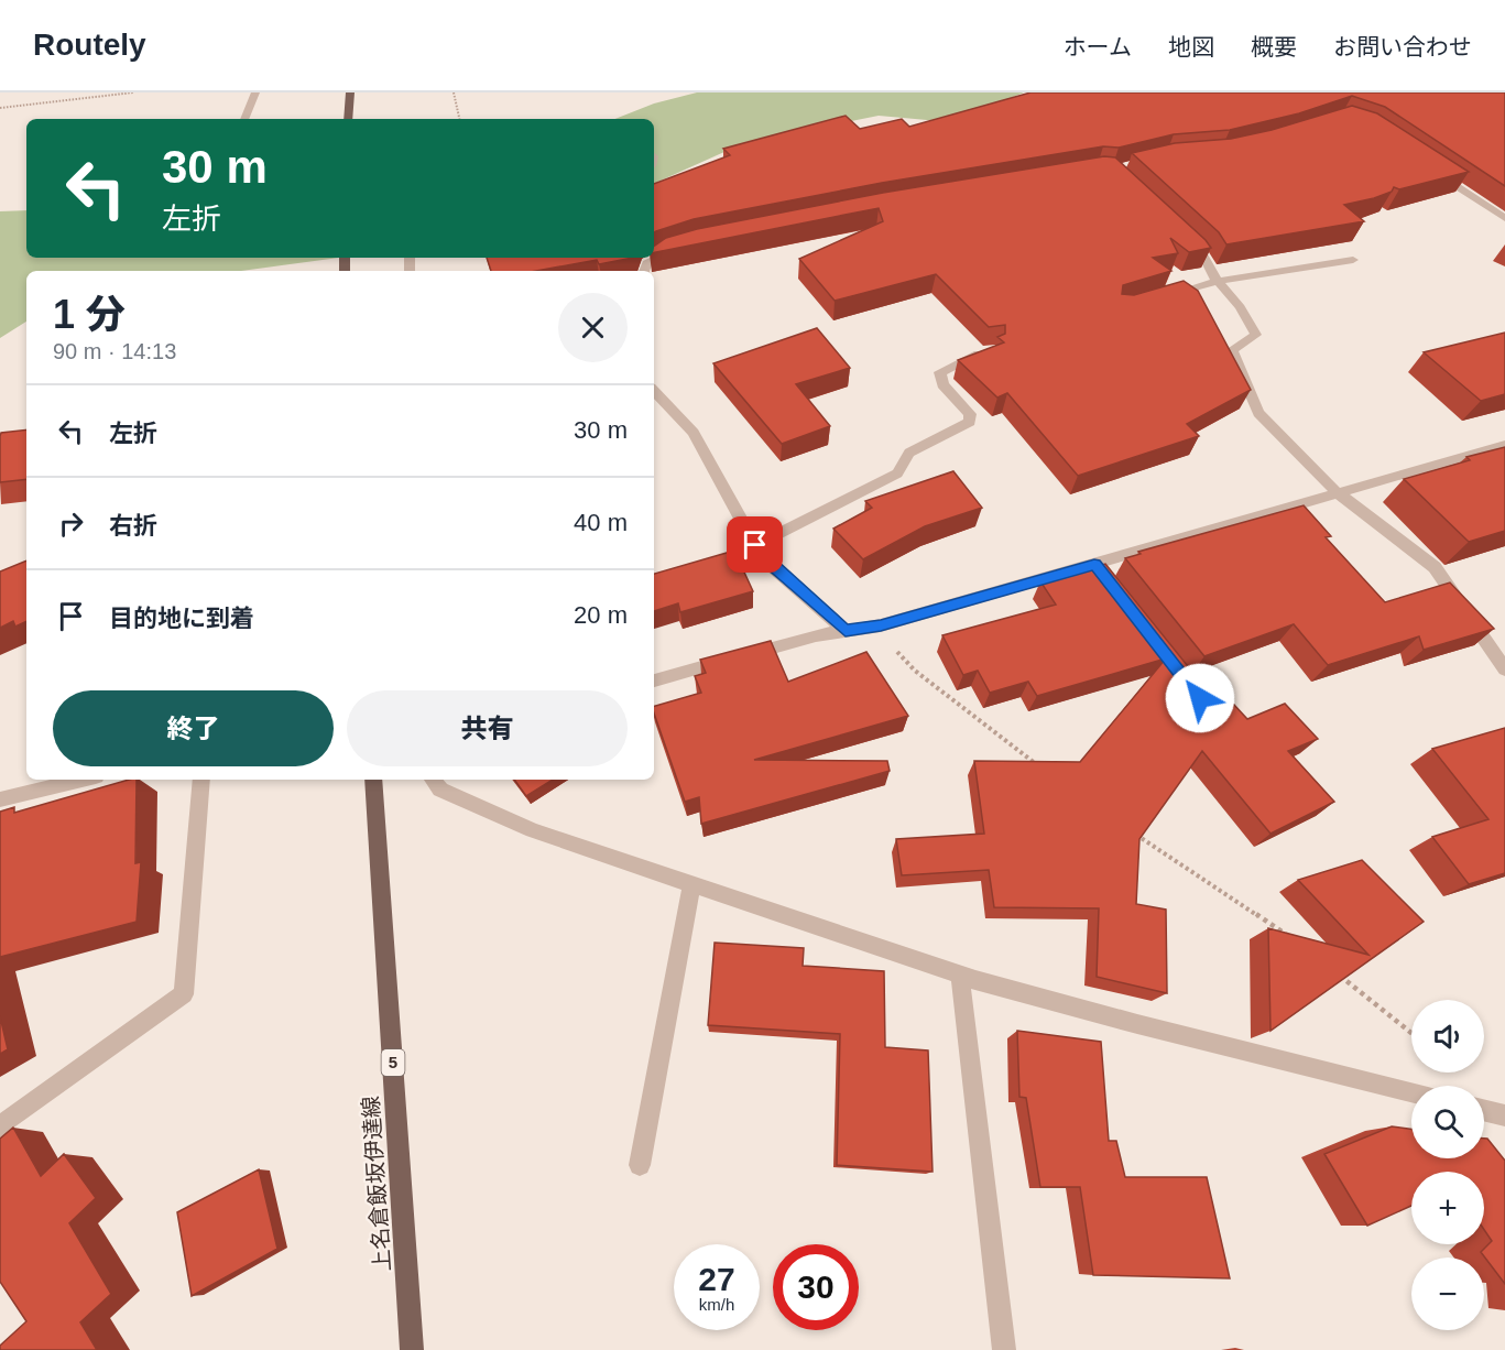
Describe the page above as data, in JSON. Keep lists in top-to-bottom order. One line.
{"streets":{"main road":["5","上名倉飯坂伊達線"]},"page":{"header":"Routely","nav":["ホーム","地図","概要","お問い合わせ"],"turn":["30 m","左折"],"heading":["1 分","90 m · 14:13"],"list":[{"name":"左折","value":"30 m"},{"name":"右折","value":"40 m"},{"name":"目的地に到着","value":"20 m"}],"buttons":["終了","共有"],"map_buttons":["+","−"],"speed":"27 km/h","limit":"30"}}
